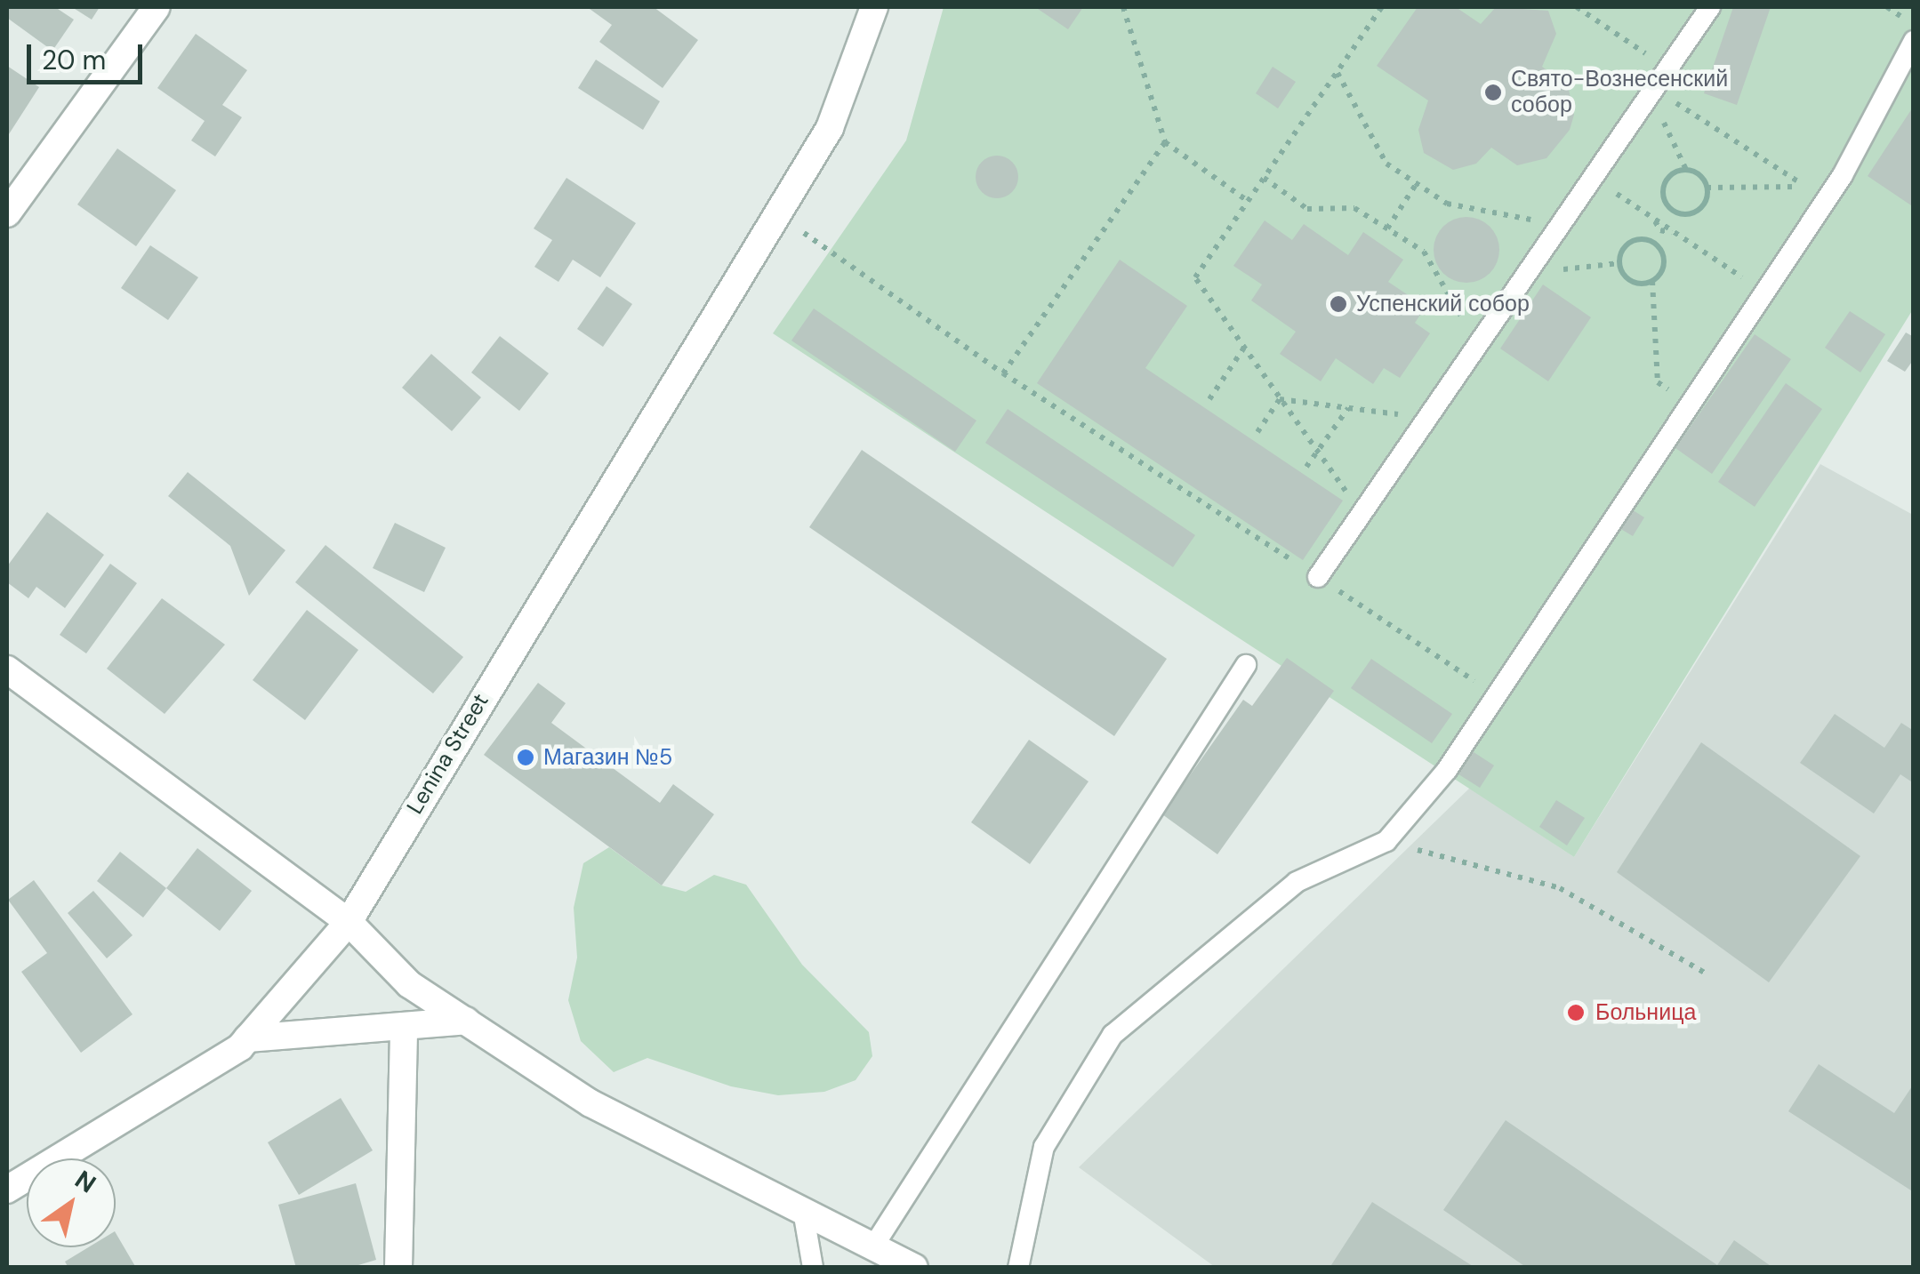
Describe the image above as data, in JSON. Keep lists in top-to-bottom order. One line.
{"streets":{"main road":["Lenina Street"]},"places":["Свято-Вознесенский собор","Успенский собор","Магазин №5","Больница"],"scale_bar":"20 m","north":"top right"}
